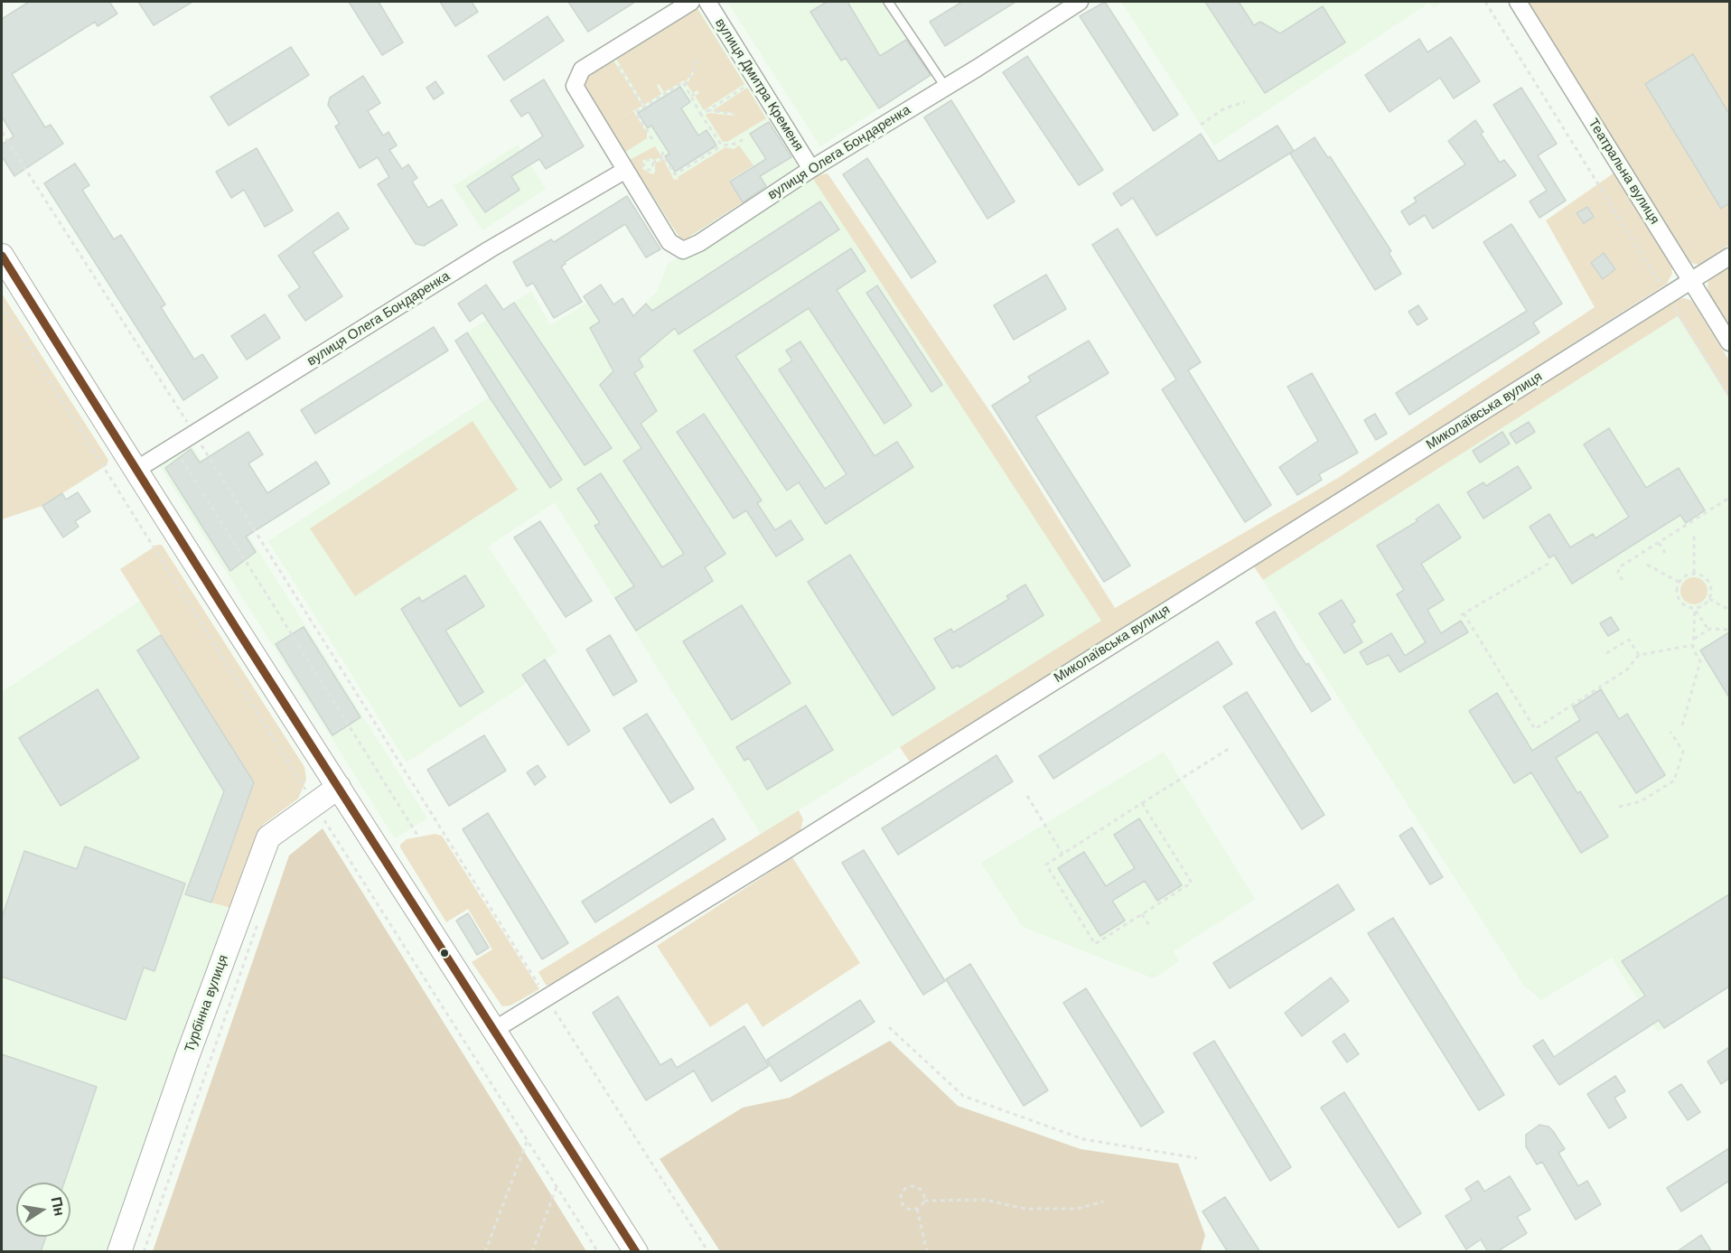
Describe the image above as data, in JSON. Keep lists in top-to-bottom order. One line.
{"streets":{"main road":["Турбінна вулиця"],"street":["вулиця Дмитра Кременя","вулиця Олега Бондаренка","Театральна вулиця","Миколаївська вулиця"]},"crossings":[["вулиця Дмитра Кременя","вулиця Олега Бондаренка"],["Театральна вулиця","Миколаївська вулиця"]],"north":"right"}
